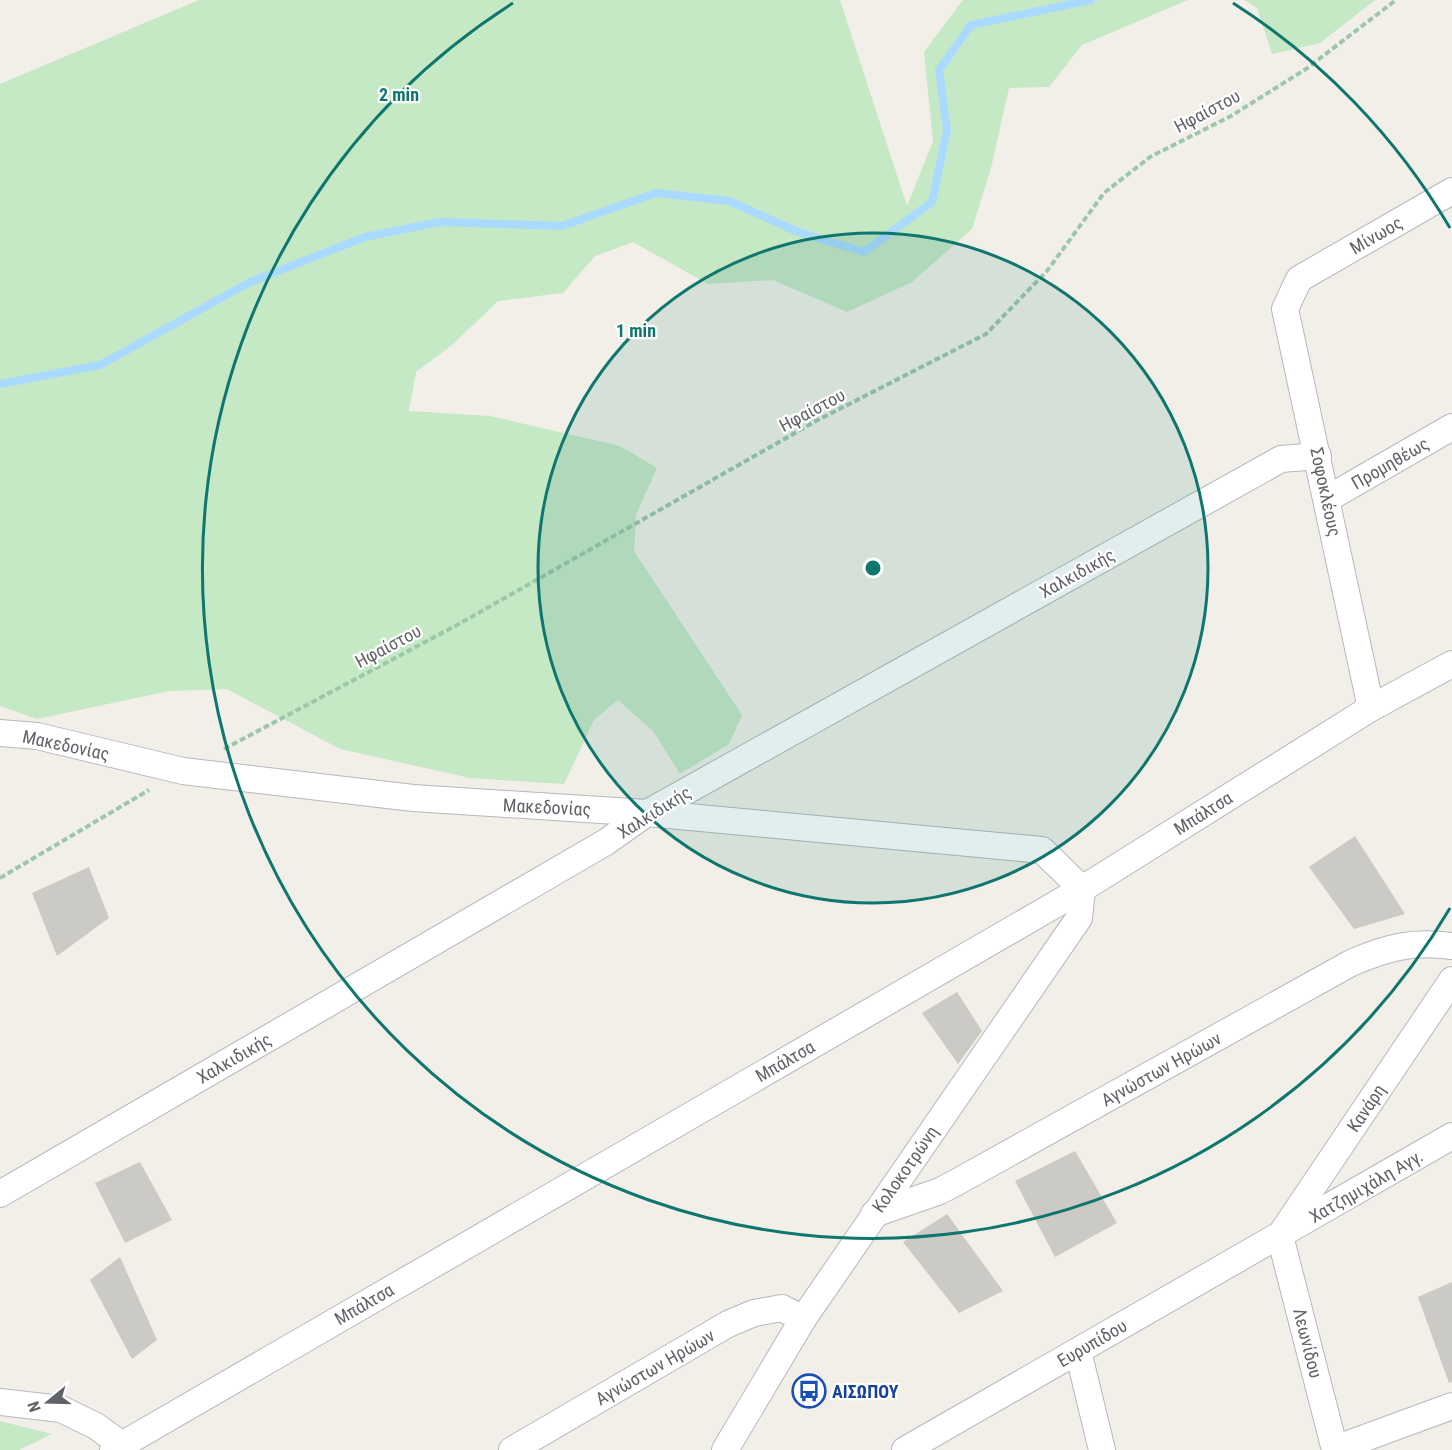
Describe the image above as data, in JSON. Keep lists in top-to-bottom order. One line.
{"streets":{"street":["Μίνωος","Προμηθέως","Σοφοκλέους","Χαλκιδικής","Μακεδονίας","Μπάλτσα","Αγνώστων Ηρώων","Κανάρη","Κολοκοτρώνη","Χατζημιχάλη Αγγ.","Ευρυπίδου","Λεωνίδου"],"path":["Ηφαίστου"]},"crossings":[["Μίνωος","Σοφοκλέους"],["Προμηθέως","Σοφοκλέους"],["Σοφοκλέους","Χαλκιδικής"],["Σοφοκλέους","Μπάλτσα"],["Χαλκιδικής","Μακεδονίας"],["Μακεδονίας","Μπάλτσα"],["Μακεδονίας","Κολοκοτρώνη"],["Μπάλτσα","Κολοκοτρώνη"],["Αγνώστων Ηρώων","Κολοκοτρώνη"],["Κανάρη","Χατζημιχάλη Αγγ."],["Κανάρη","Ευρυπίδου"],["Κανάρη","Λεωνίδου"],["Χατζημιχάλη Αγγ.","Ευρυπίδου"],["Χατζημιχάλη Αγγ.","Λεωνίδου"],["Ευρυπίδου","Λεωνίδου"]],"places":{"bus stop":["ΑΙΣΩΠΟΥ"]},"north":"left","rings":["2 min","1 min"]}
